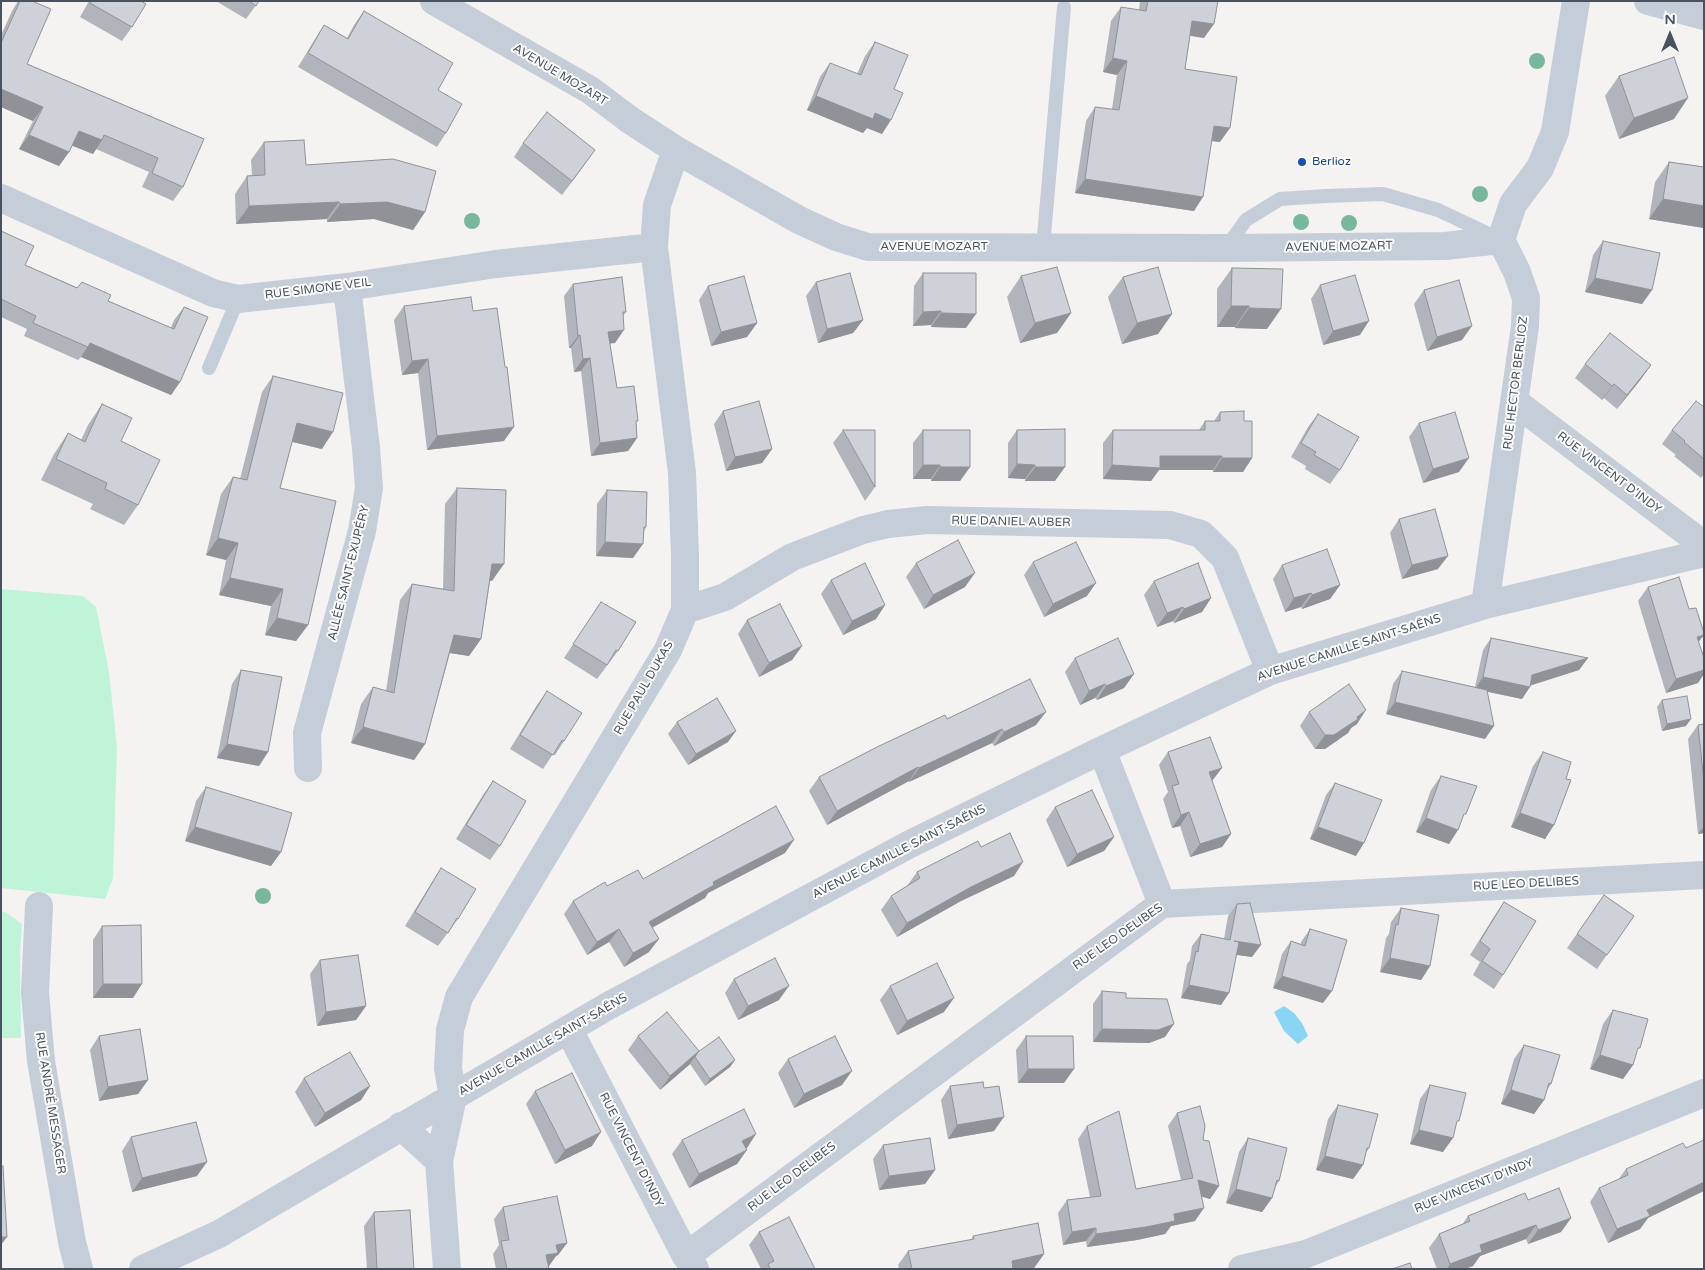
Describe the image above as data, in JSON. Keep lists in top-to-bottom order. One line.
{"streets":{"street":["AVENUE MOZART","RUE SIMONE VEIL","RUE HECTOR BERLIOZ","RUE VINCENT D'INDY","RUE DANIEL AUBER","ALLÉE SAINT-EXUPÉRY","AVENUE CAMILLE SAINT-SAËNS","RUE PAUL DUKAS","RUE LEO DELIBES","RUE ANDRÉ MESSAGER"]},"crossings":[["AVENUE MOZART","RUE HECTOR BERLIOZ"],["AVENUE MOZART","RUE PAUL DUKAS"],["RUE SIMONE VEIL","ALLÉE SAINT-EXUPÉRY"],["RUE SIMONE VEIL","RUE PAUL DUKAS"],["RUE HECTOR BERLIOZ","RUE VINCENT D'INDY"],["RUE HECTOR BERLIOZ","AVENUE CAMILLE SAINT-SAËNS"],["RUE VINCENT D'INDY","AVENUE CAMILLE SAINT-SAËNS"],["RUE VINCENT D'INDY","RUE LEO DELIBES"],["RUE DANIEL AUBER","AVENUE CAMILLE SAINT-SAËNS"],["RUE DANIEL AUBER","RUE PAUL DUKAS"],["AVENUE CAMILLE SAINT-SAËNS","RUE PAUL DUKAS"]],"places":["Berlioz"],"north":"top"}
